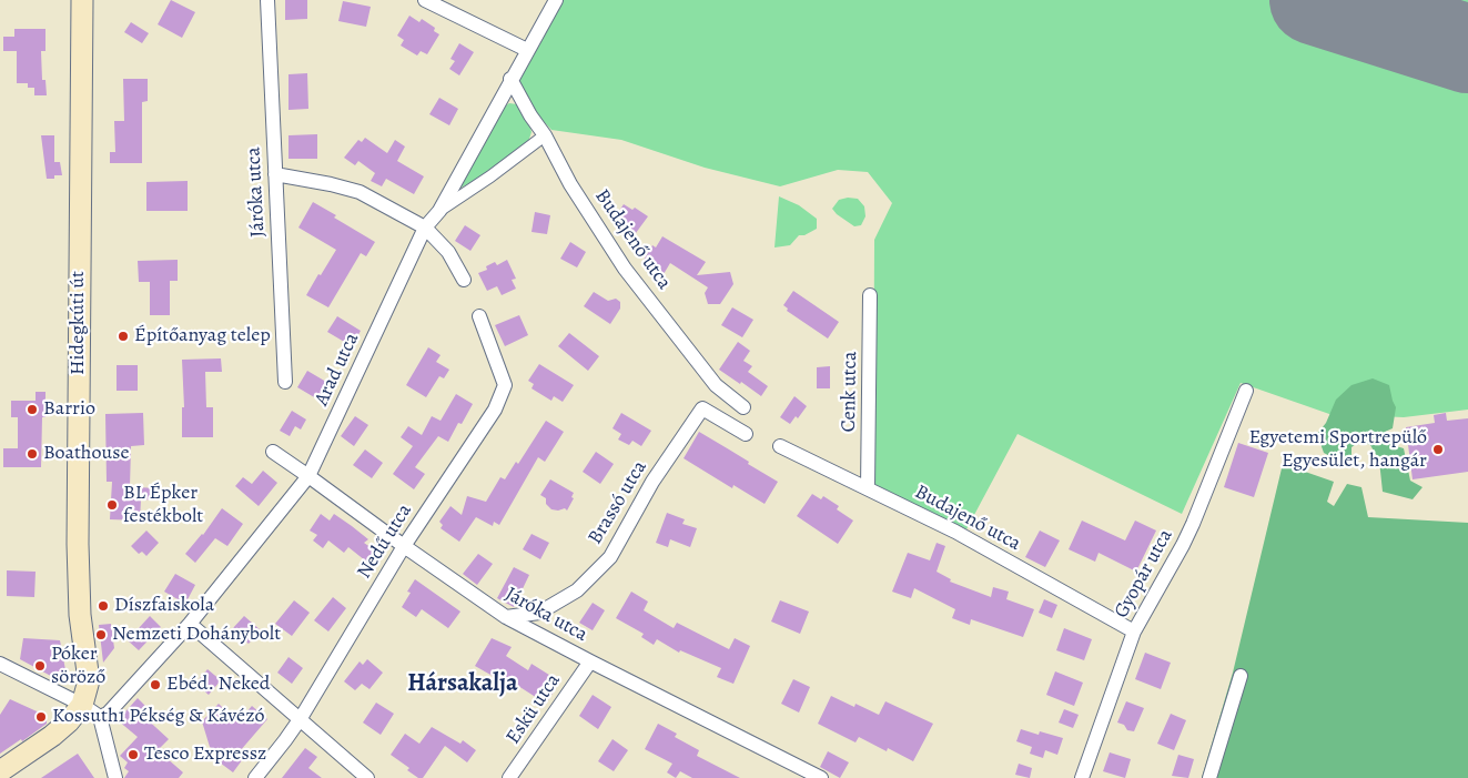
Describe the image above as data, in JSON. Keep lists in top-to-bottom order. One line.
{"streets":{"main road":["Hidegkúti út"],"street":["Járóka utca","Budajenő utca","Arad utca","Cenk utca","Brassó utca","Nedű utca","Gyopár utca","Eskü utca"]},"crossings":[["Járóka utca","Arad utca"],["Járóka utca","Brassó utca"],["Járóka utca","Nedű utca"],["Járóka utca","Eskü utca"],["Budajenő utca","Arad utca"],["Budajenő utca","Cenk utca"],["Budajenő utca","Gyopár utca"]],"districts":["Hársakalja"],"places":["Építőanyag telep","Barrio","Egyetemi Sportrepülő Egyesület, hangár","Boathouse","BL Épker festékbolt","Díszfaiskola","Nemzeti Dohánybolt","Póker söröző","Ebéd. Neked","Kossuth1 Pékség & Kávézó","Tesco Expressz"]}
